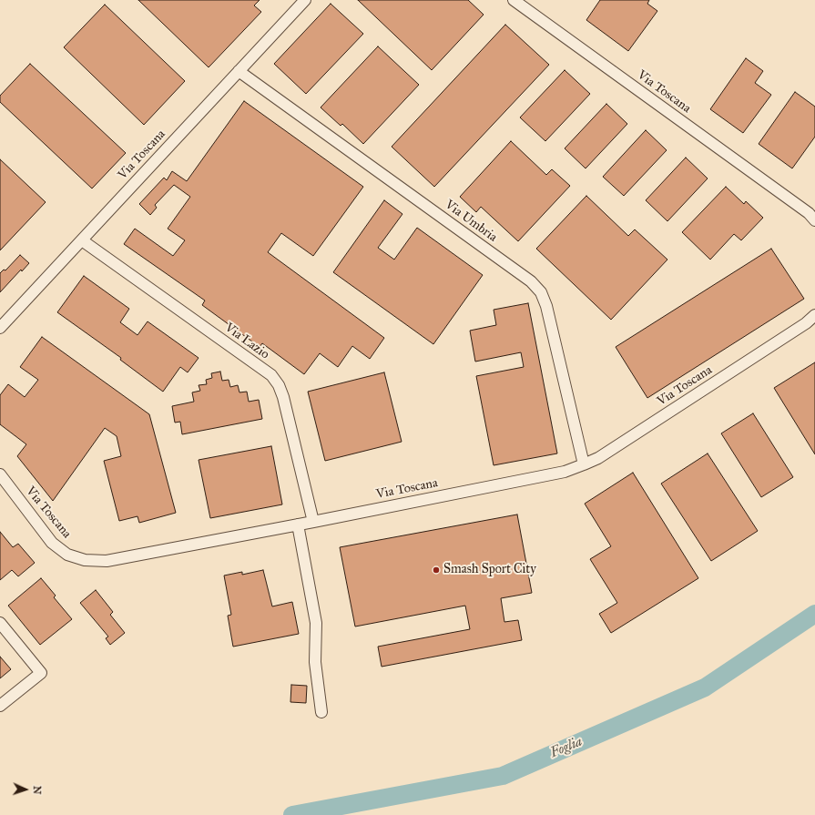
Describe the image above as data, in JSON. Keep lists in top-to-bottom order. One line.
{"streets":{"street":["Via Toscana","Via Umbria","Via Lazio"]},"crossings":[["Via Toscana","Via Umbria"],["Via Toscana","Via Lazio"]],"water":["Foglia"],"places":["Smash Sport City"],"north":"right"}
